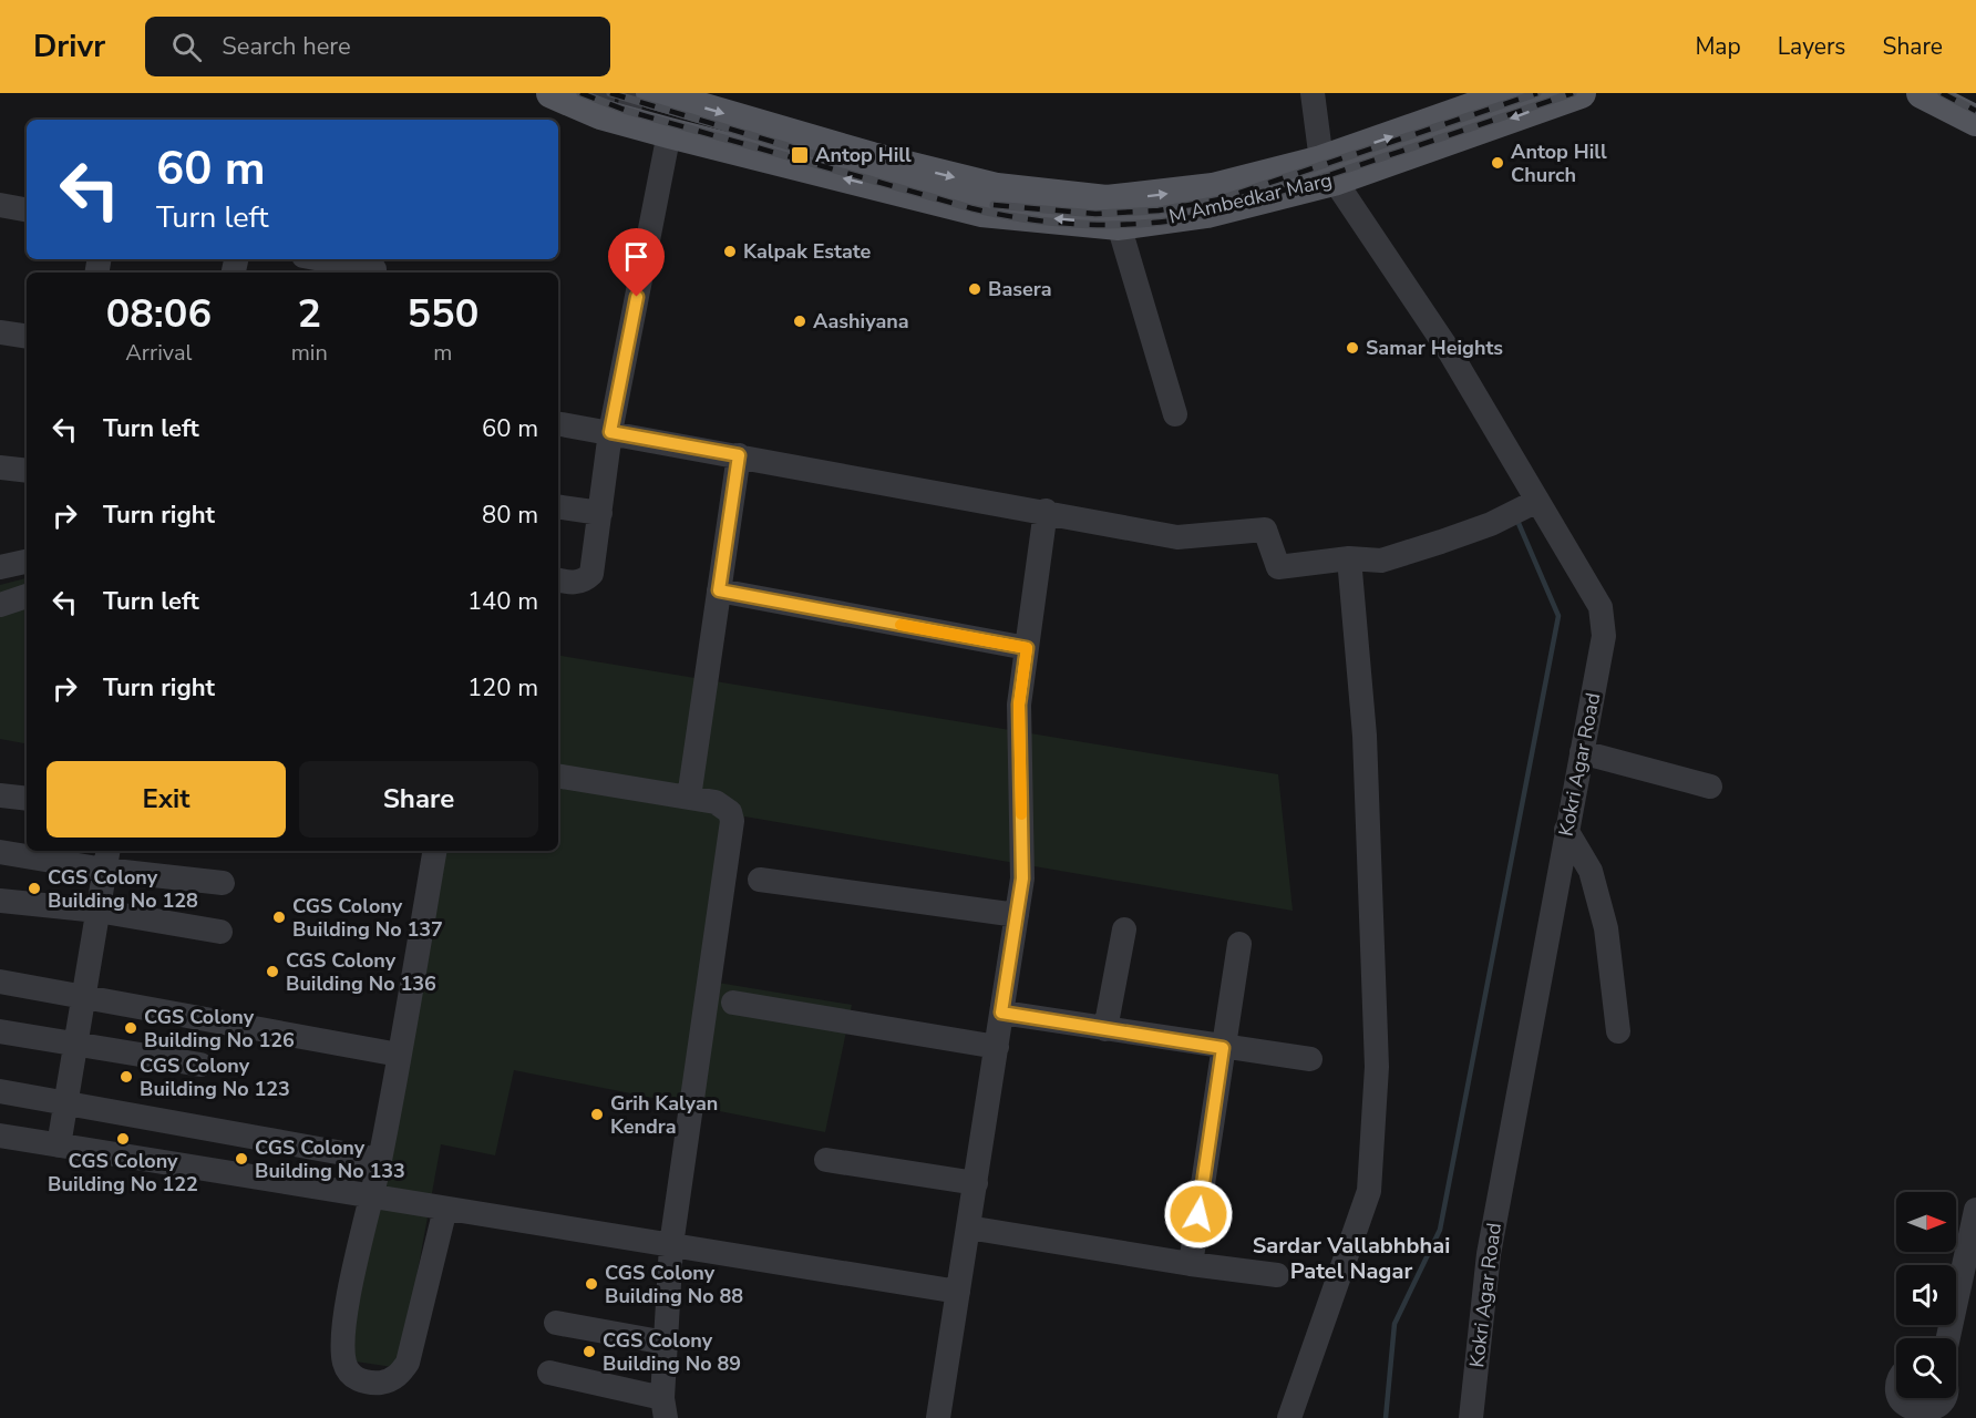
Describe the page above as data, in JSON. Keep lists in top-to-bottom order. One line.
{"streets":{"main road":["M Ambedkar Marg"],"street":["Kokri Agar Road"]},"crossings":[["M Ambedkar Marg","Kokri Agar Road"]],"districts":["Sardar Vallabhbhai Patel Nagar"],"places":{"transit":["Antop Hill"],"other":["Antop Hill Church","Kalpak Estate","Basera","Aashiyana","Samar Heights","CGS Colony Building No 128","CGS Colony Building No 137","CGS Colony Building No 136","CGS Colony Building No 126","CGS Colony Building No 123","Grih Kalyan Kendra","CGS Colony Building No 122","CGS Colony Building No 133","CGS Colony Building No 88","CGS Colony Building No 89"]},"north":"right","page":{"header":"Drivr","search":"Search here","nav":["Map","Layers","Share"],"turn":["60 m","Turn left"],"eta":["08:06","Arrival","2","min","550","m"],"list":[{"name":"Turn left","value":"60 m"},{"name":"Turn right","value":"80 m"},{"name":"Turn left","value":"140 m"},{"name":"Turn right","value":"120 m"}],"buttons":["Exit","Share"]}}
